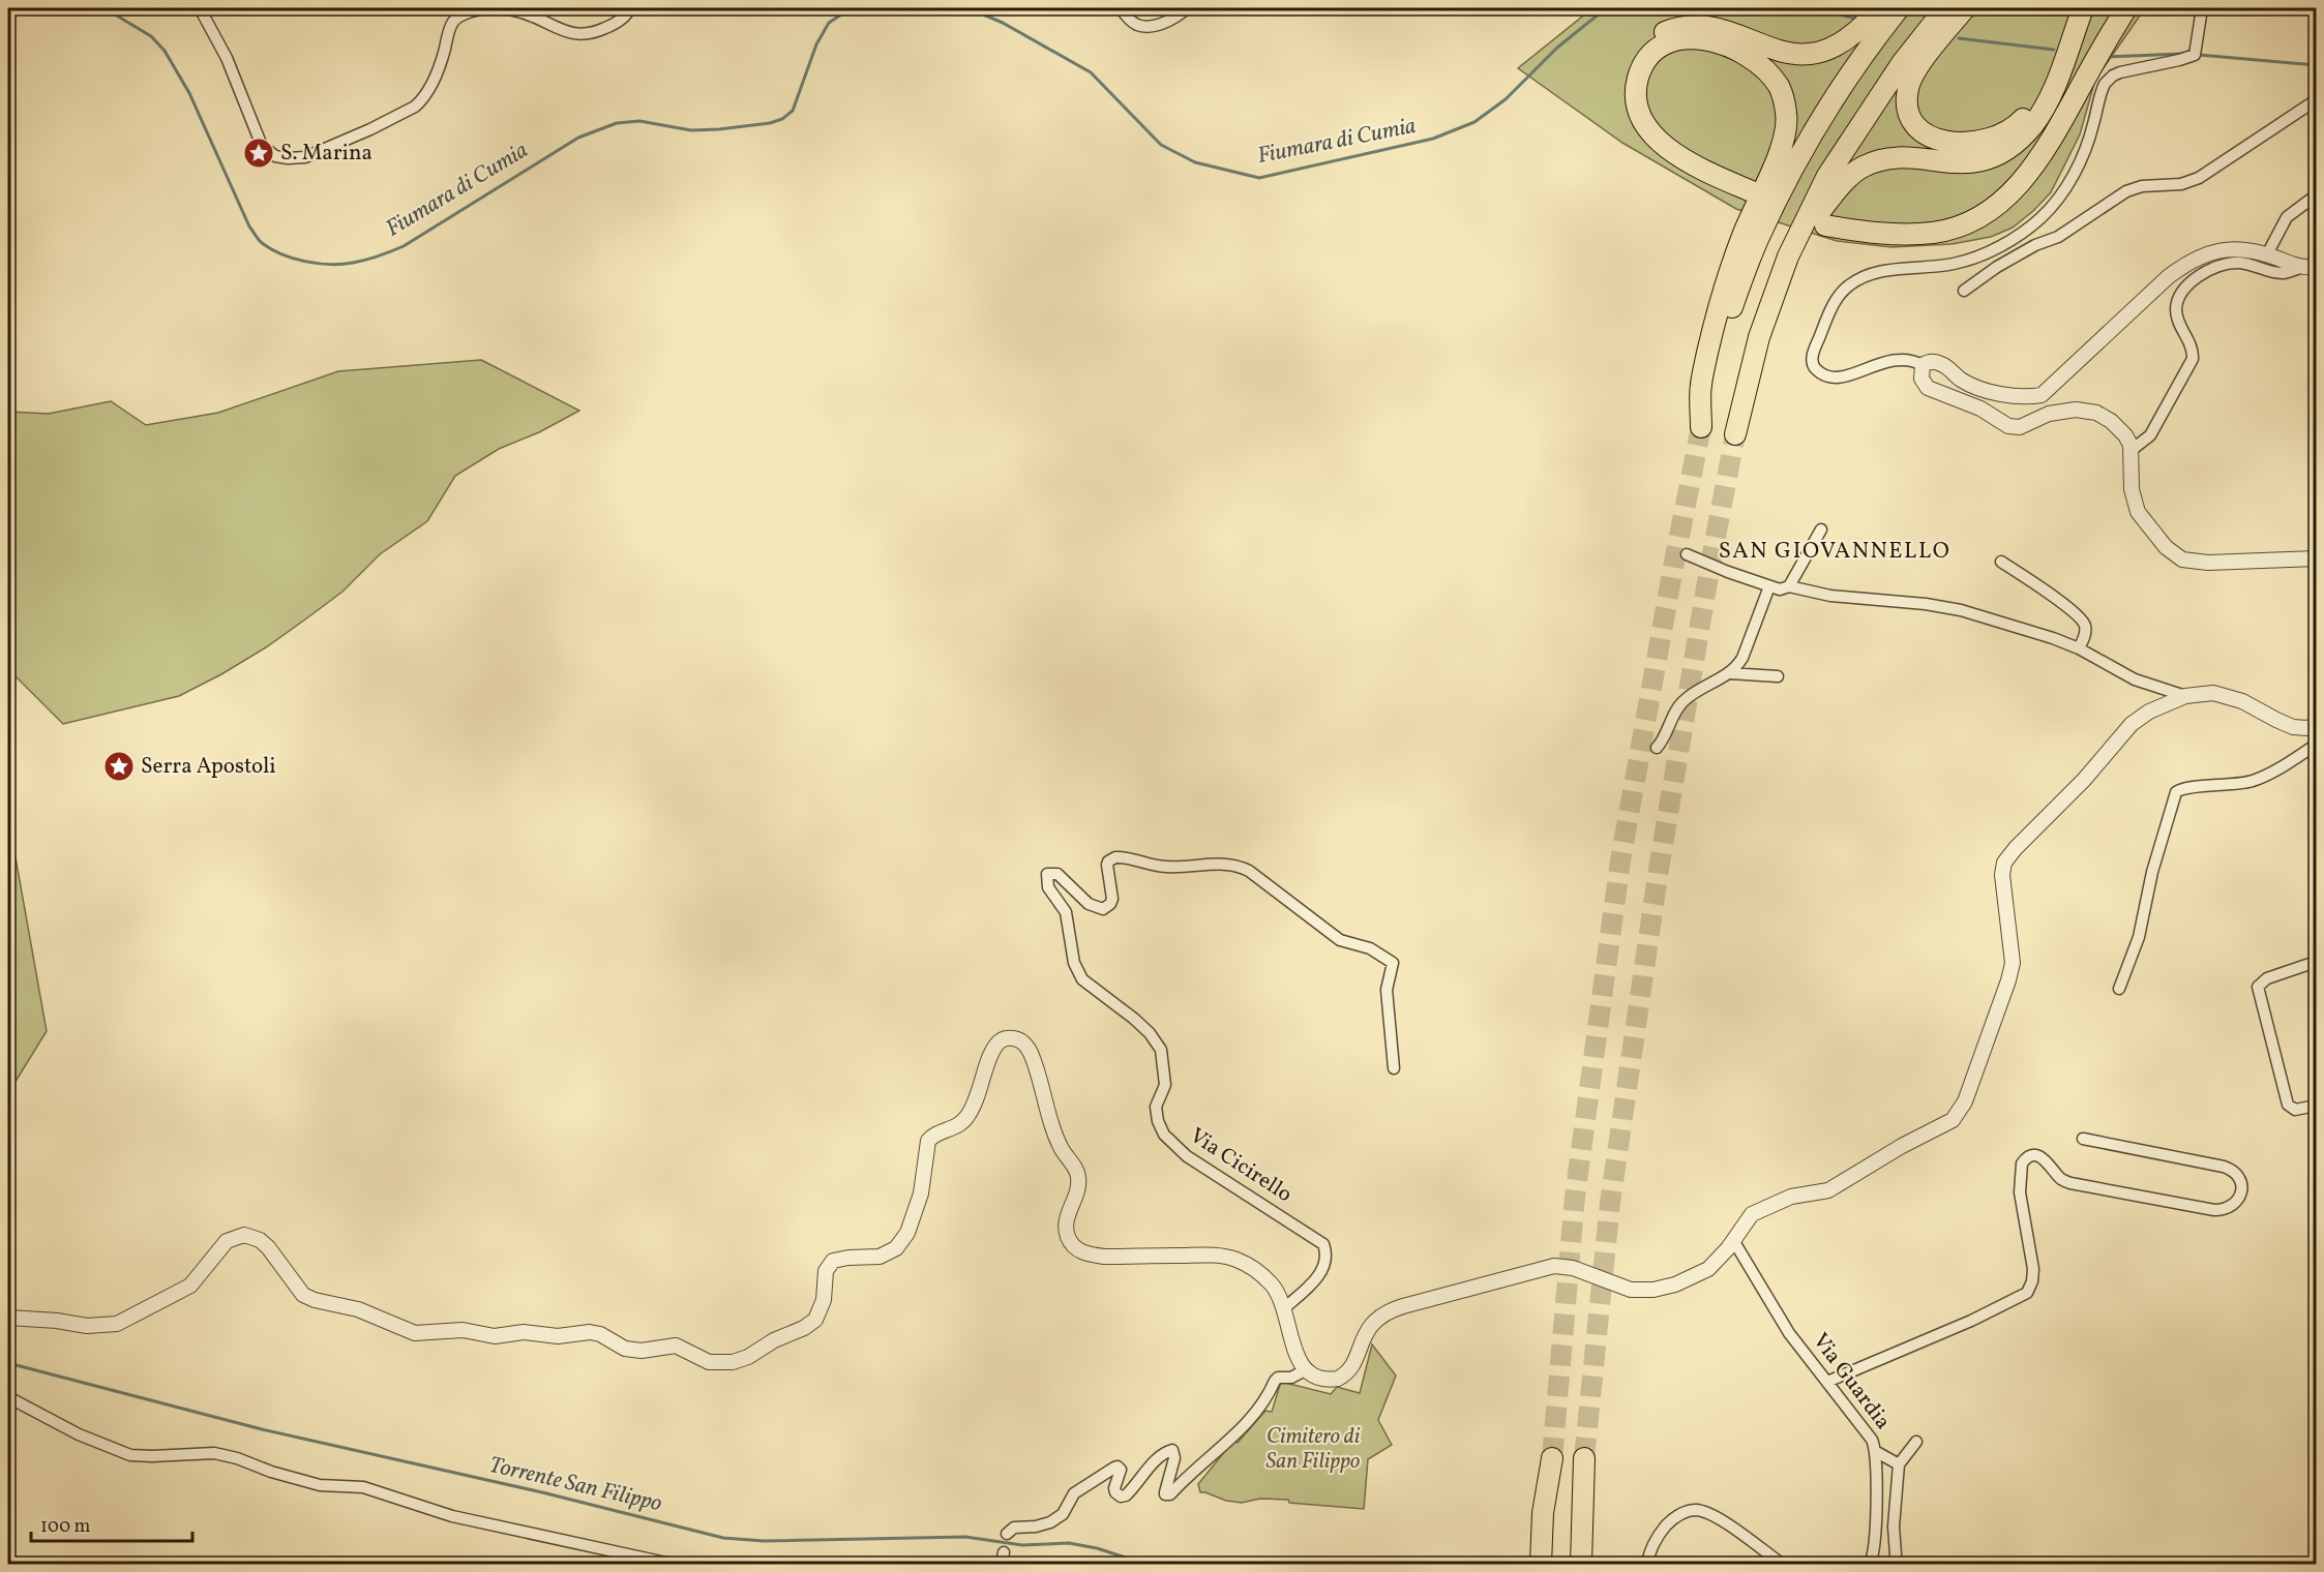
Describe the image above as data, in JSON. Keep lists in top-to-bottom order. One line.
{"streets":{"street":["Via Cicirello","Via Guardia"]},"districts":["SAN GIOVANNELLO"],"water":["Fiumara di Cumia","Torrente San Filippo"],"parks":["Cimitero di San Filippo"],"places":{"place":["S. Marina","Serra Apostoli"]},"scale_bar":"100 m"}
